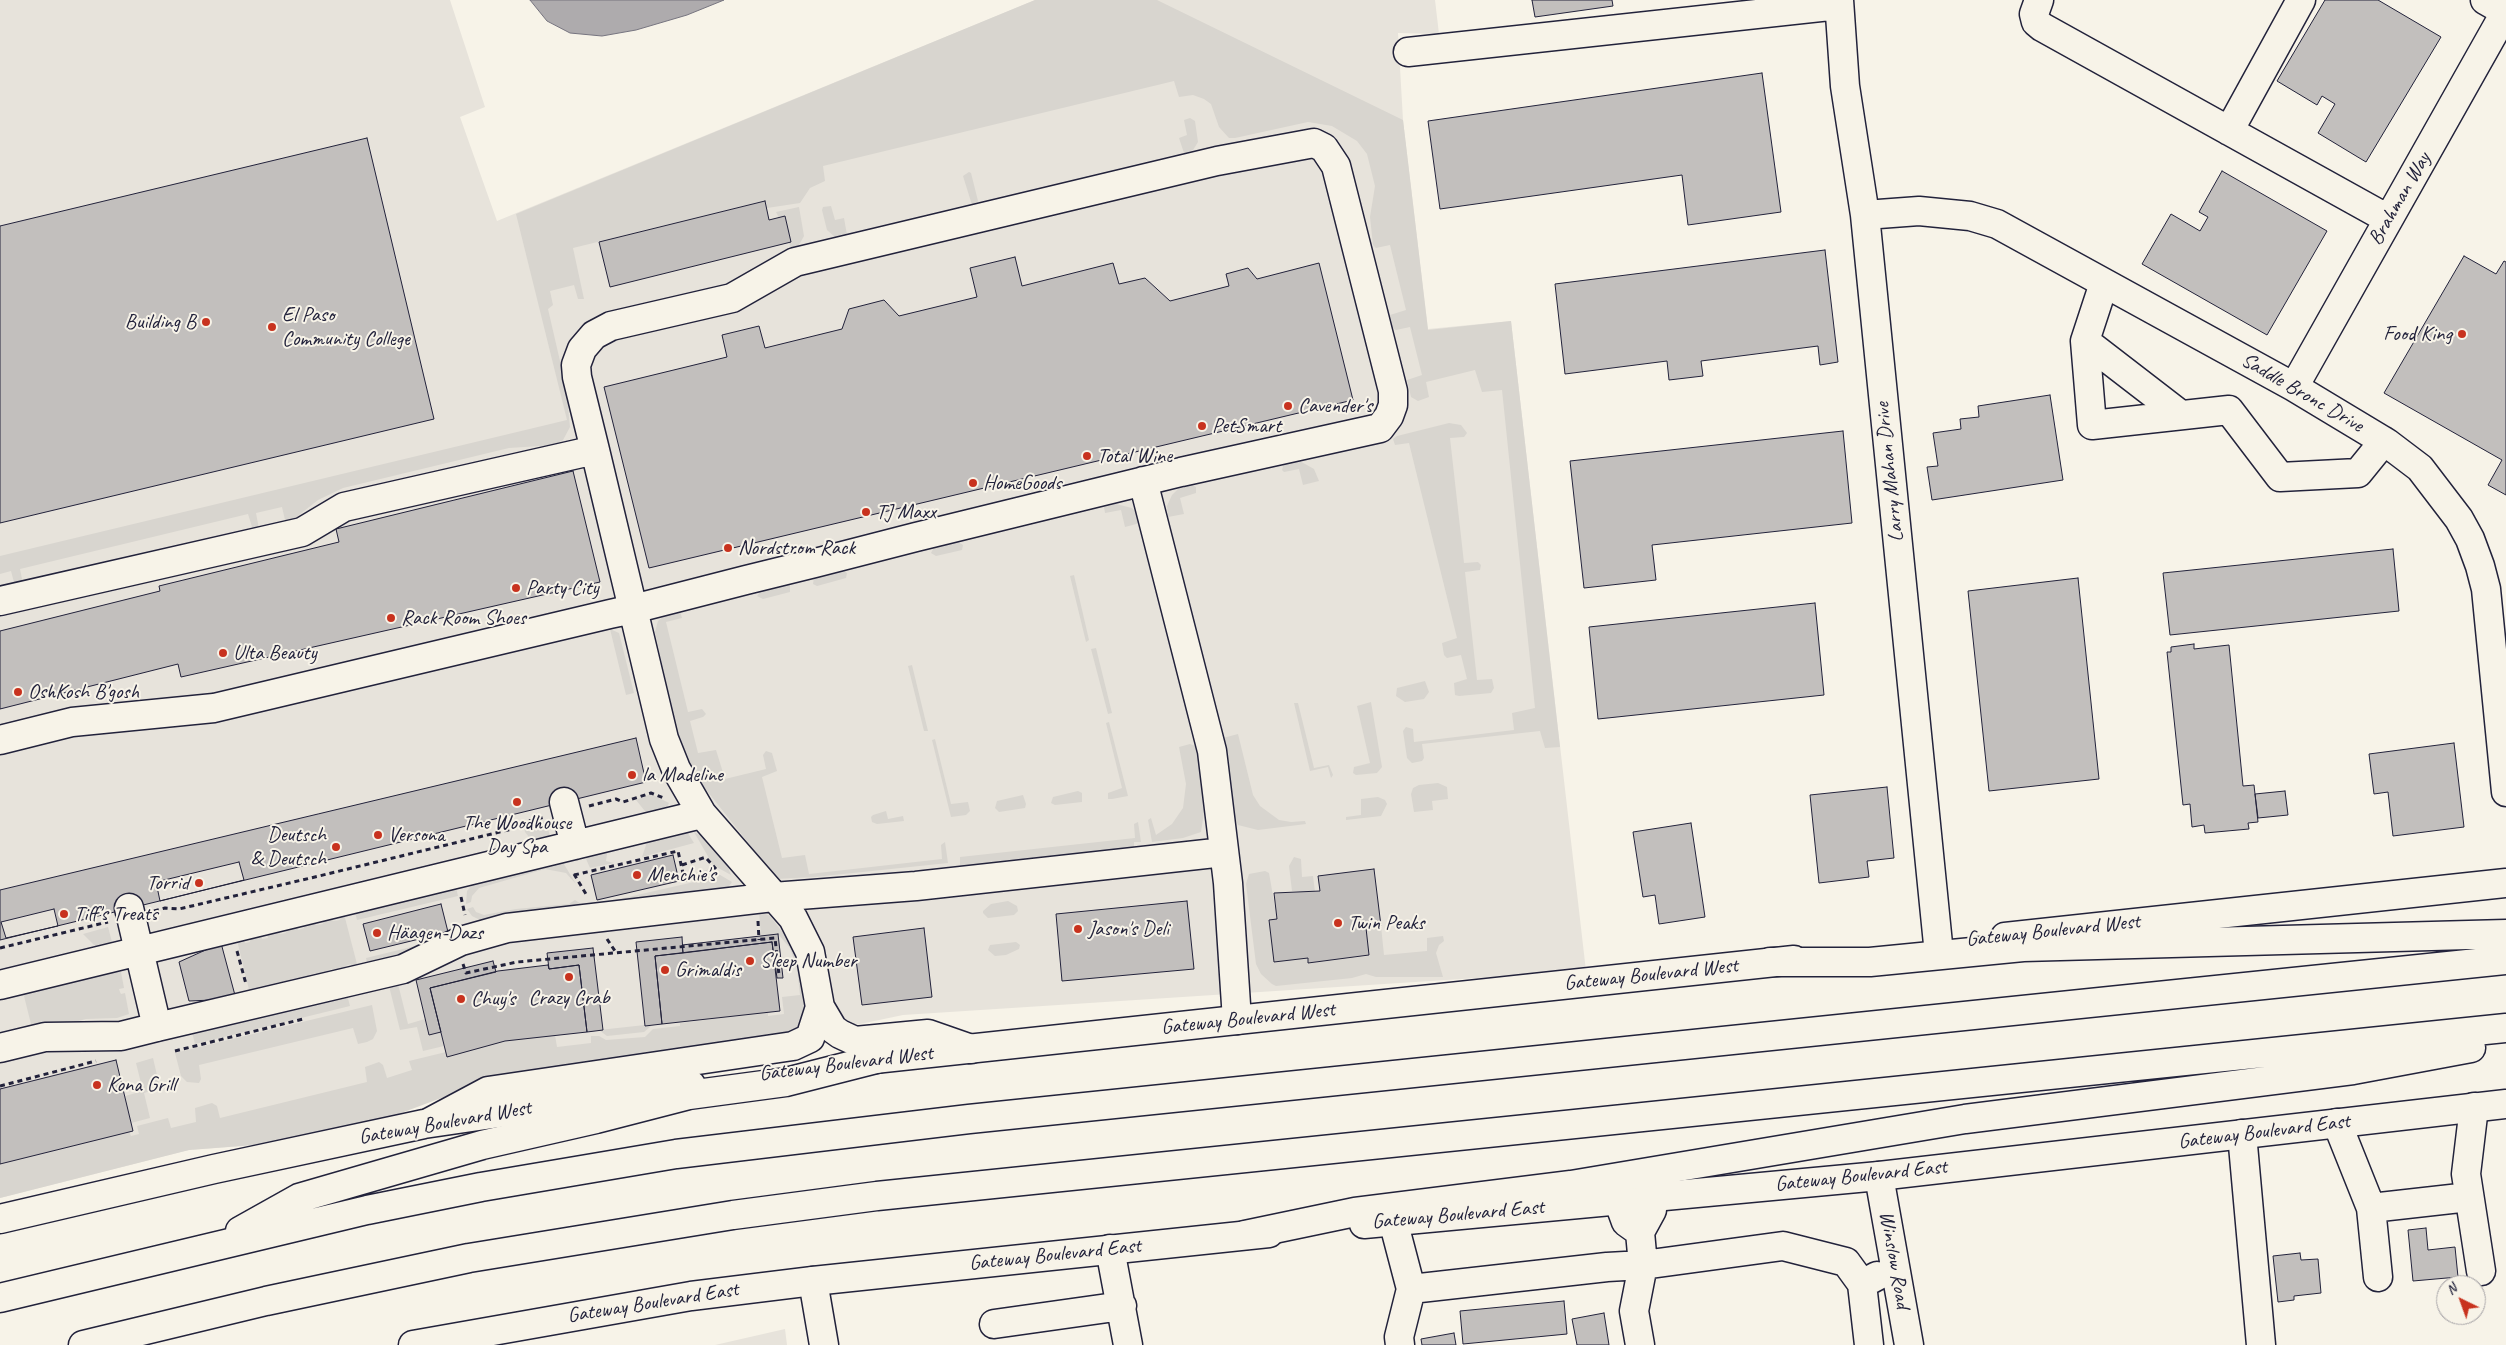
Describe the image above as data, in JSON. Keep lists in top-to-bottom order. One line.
{"streets":{"main road":["Brahman Way","Saddle Bronc Drive","Larry Mahan Drive","Gateway Boulevard West","Gateway Boulevard East","Winslow Road"]},"crossings":[["Brahman Way","Saddle Bronc Drive"],["Saddle Bronc Drive","Larry Mahan Drive"],["Larry Mahan Drive","Gateway Boulevard West"],["Gateway Boulevard East","Winslow Road"]],"places":["Building B","El Paso Community College","Food King","Cavender's","PetSmart","Total Wine","HomeGoods","TJ Maxx","Nordstrom Rack","Party City","Rack Room Shoes","Ulta Beauty","OshKosh B'gosh","la Madeline","The Woodhouse Day Spa","Versona","Deutsch & Deutsch","Menchie's","Torrid","Tiff's Treats","Twin Peaks","Jason's Deli","Häagen-Dazs","Sleep Number","Grimaldis","Crazy Crab","Chuy's","Kona Grill"],"north":"top left"}
